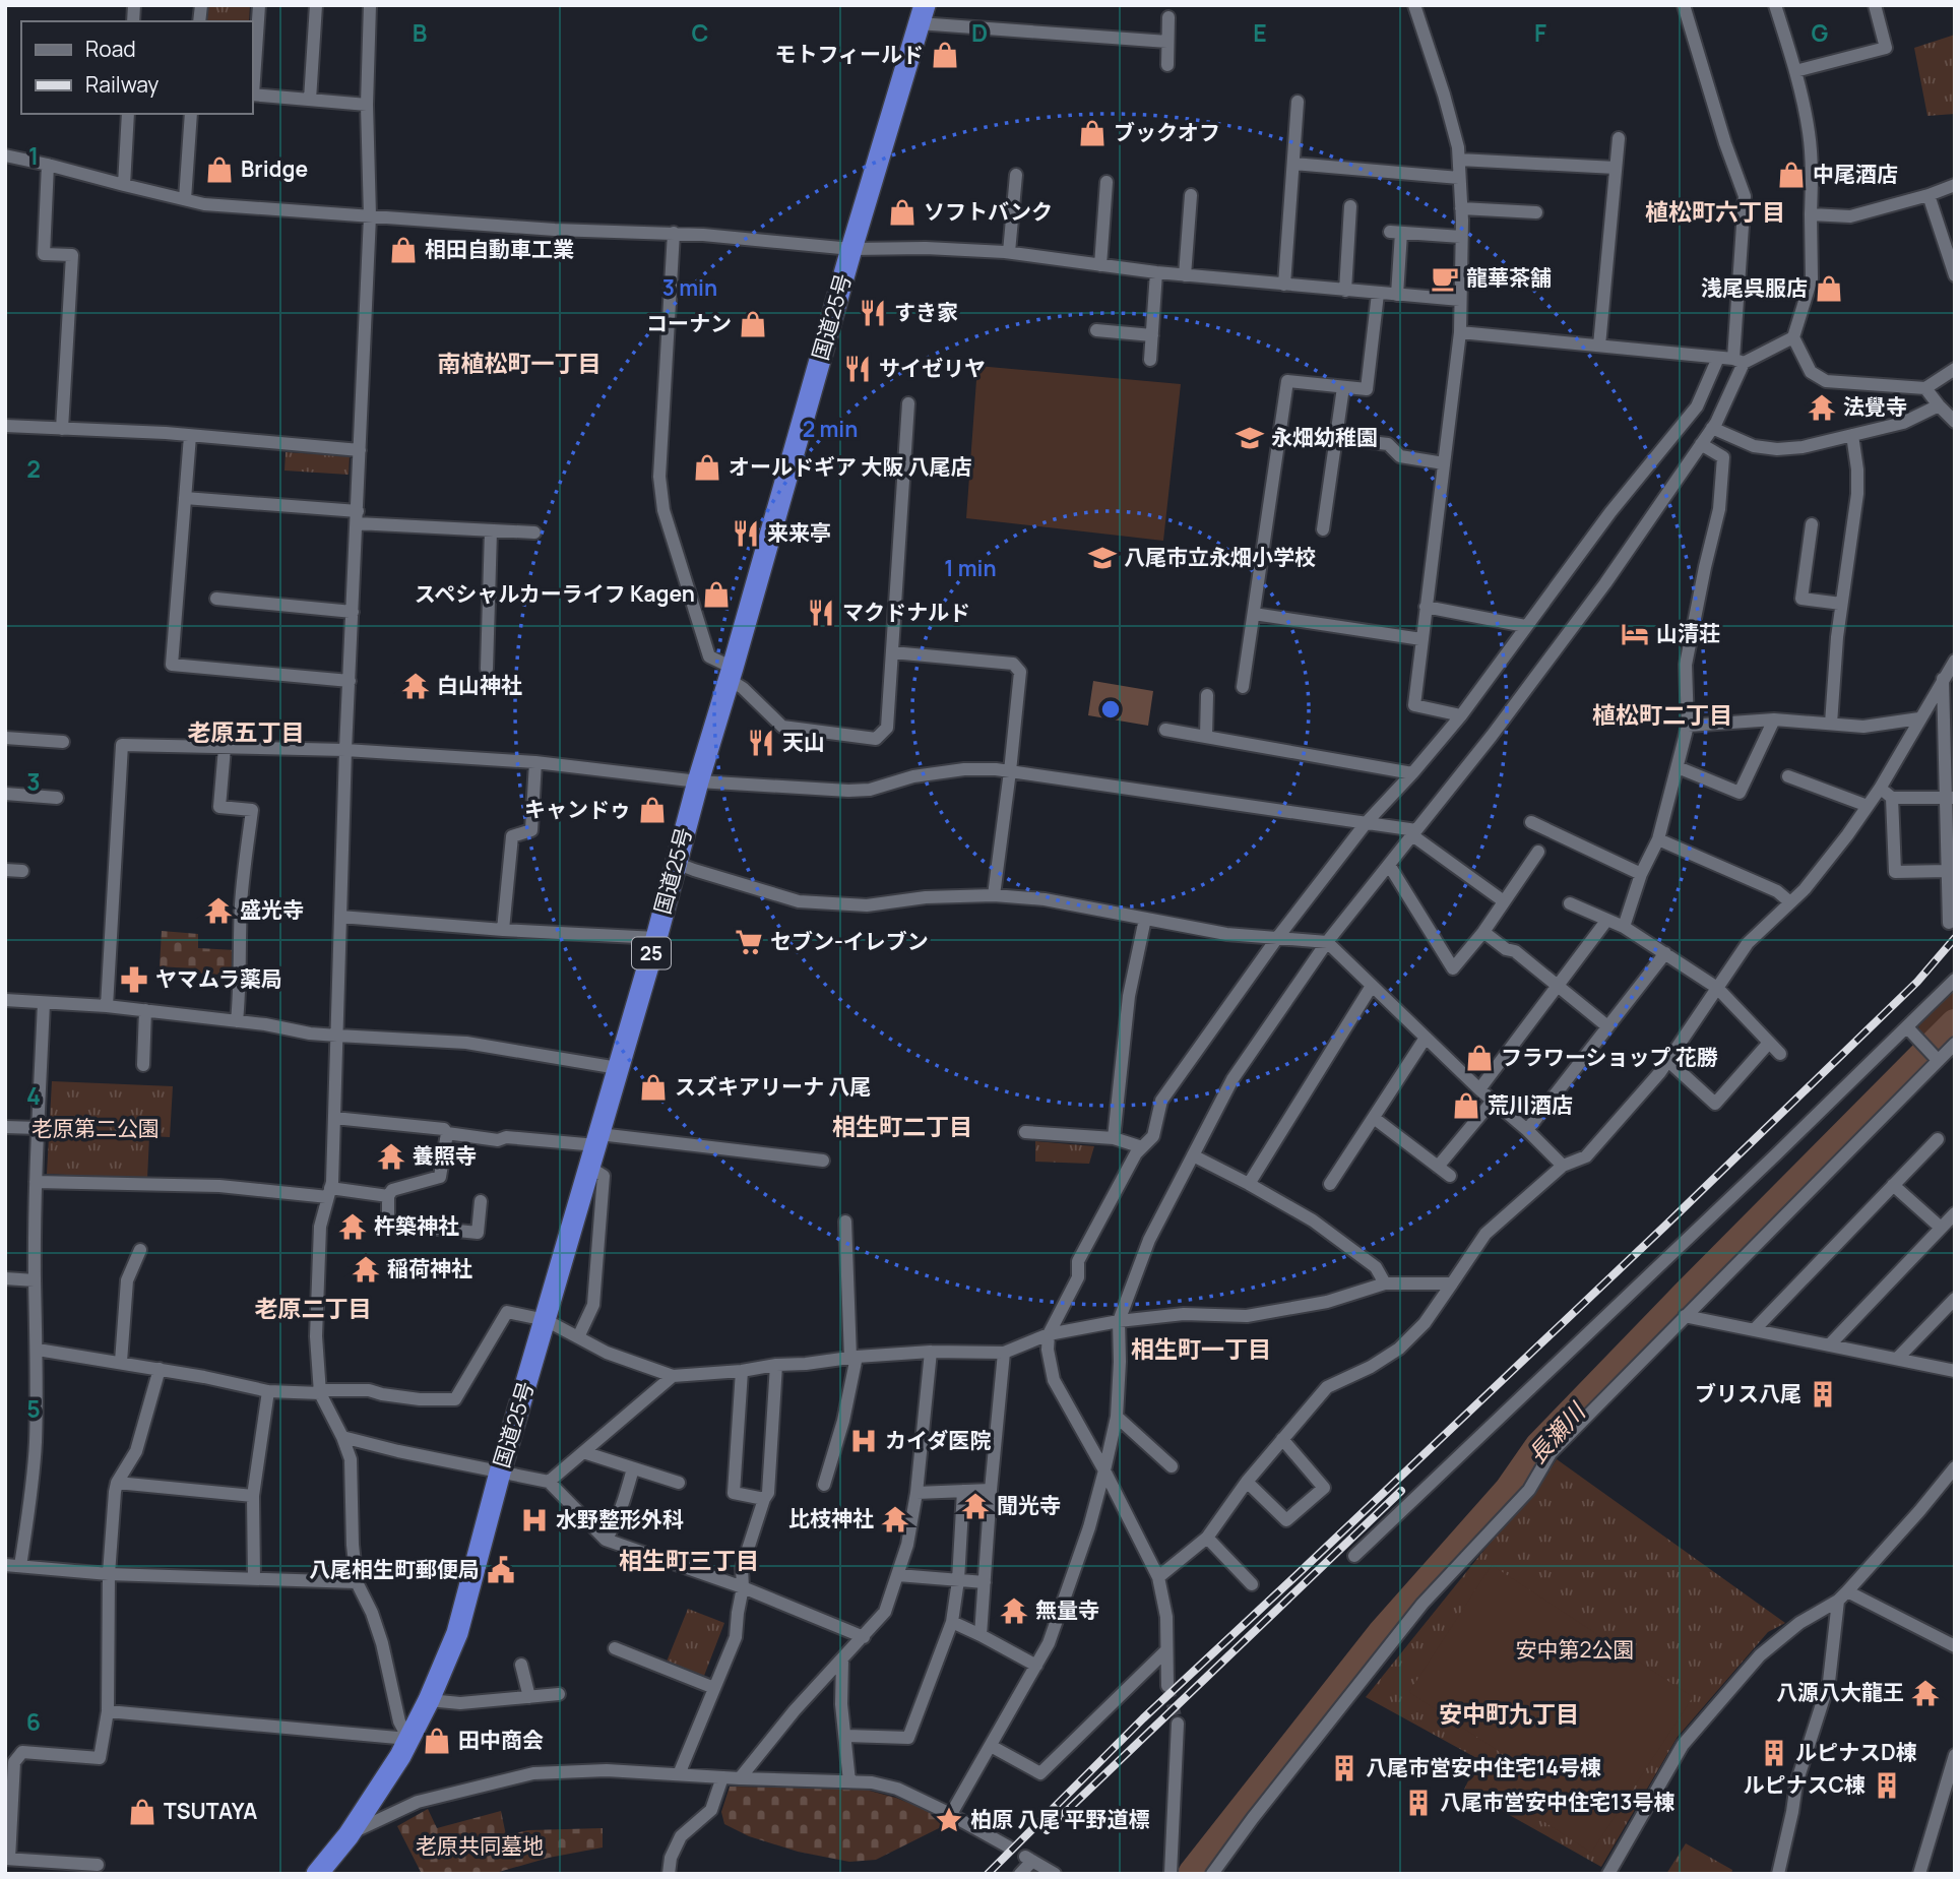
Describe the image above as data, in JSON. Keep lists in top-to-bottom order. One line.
{"streets":{"highway":["国道25号","25"]},"districts":["植松町六丁目","南植松町一丁目","植松町二丁目","老原五丁目","相生町二丁目","老原二丁目","相生町一丁目","相生町三丁目","安中町九丁目"],"water":["長瀬川"],"parks":["老原第二公園","安中第2公園","老原共同墓地"],"places":{"shop":["モトフィールド","ブックオフ","Bridge","中尾酒店","ソフトバンク","相田自動車工業","浅尾呉服店","コーナン","オールドギア 大阪 八尾店","スペシャルカーライフ Kagen","キャンドゥ","フラワーショップ 花勝","スズキアリーナ 八尾","荒川酒店","田中商会","TSUTAYA"],"cafe":["龍華茶舗"],"restaurant":["すき家","サイゼリヤ","来来亭","マクドナルド","天山"],"temple":["法覺寺","白山神社","盛光寺","養照寺","杵築神社","稲荷神社","聞光寺","比枝神社","無量寺","八源八大龍王"],"school or university":["永畑幼稚園","八尾市立永畑小学校"],"hotel":["山清荘"],"supermarket":["セブン-イレブン"],"pharmacy":["ヤマムラ薬局"],"building":["ブリス八尾","ルピナスD棟","八尾市営安中住宅14号棟","ルピナスC棟","八尾市営安中住宅13号棟"],"hospital":["カイダ医院","水野整形外科"],"public building":["八尾相生町郵便局"],"place":["柏原 八尾 平野道標"]},"legend":["Road","Railway"],"grid":{"columns":["B","C","D","E","F","G"],"rows":["1","2","3","4","5","6"]},"rings":["3 min","2 min","1 min"]}
